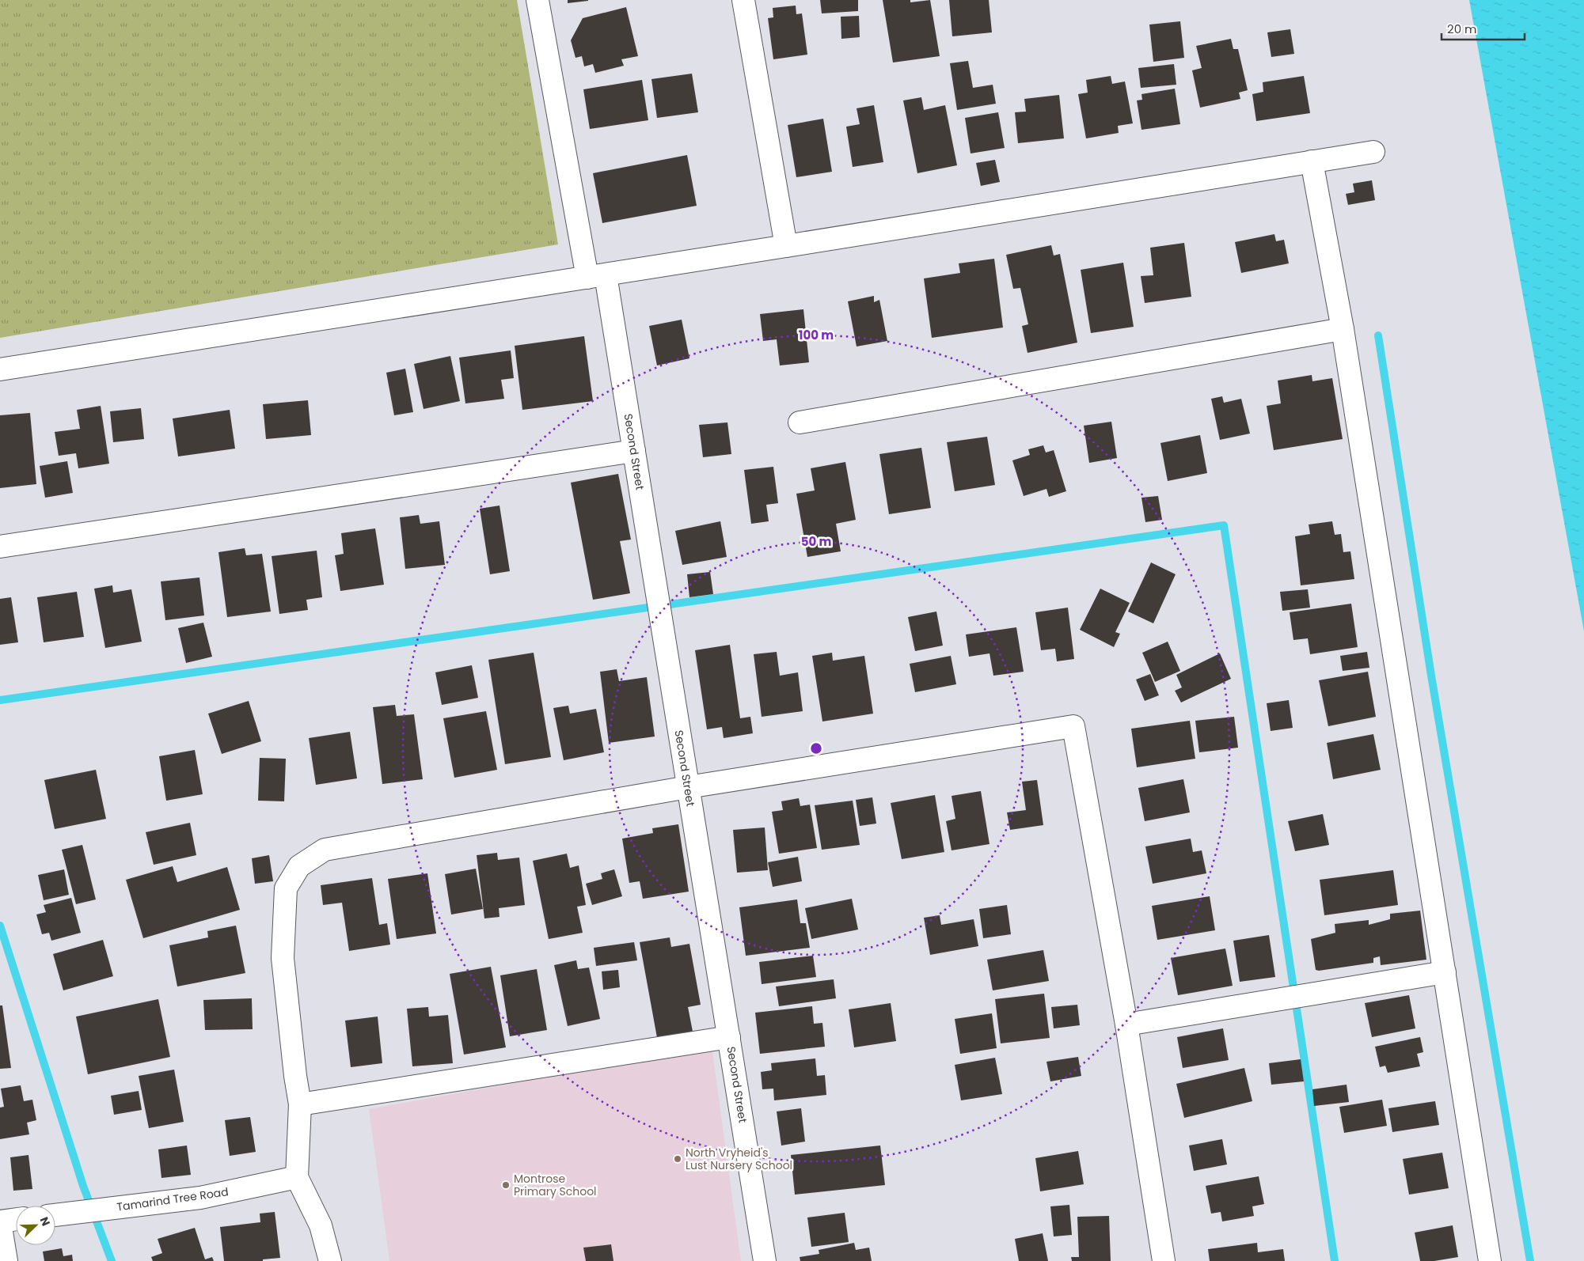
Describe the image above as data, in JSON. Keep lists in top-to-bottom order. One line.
{"streets":{"street":["Second Street","Tamarind Tree Road"]},"places":["North Vryheid's Lust Nursery School","Montrose Primary School"],"scale_bar":"20 m","north":"top right","rings":["100 m","50 m"]}
